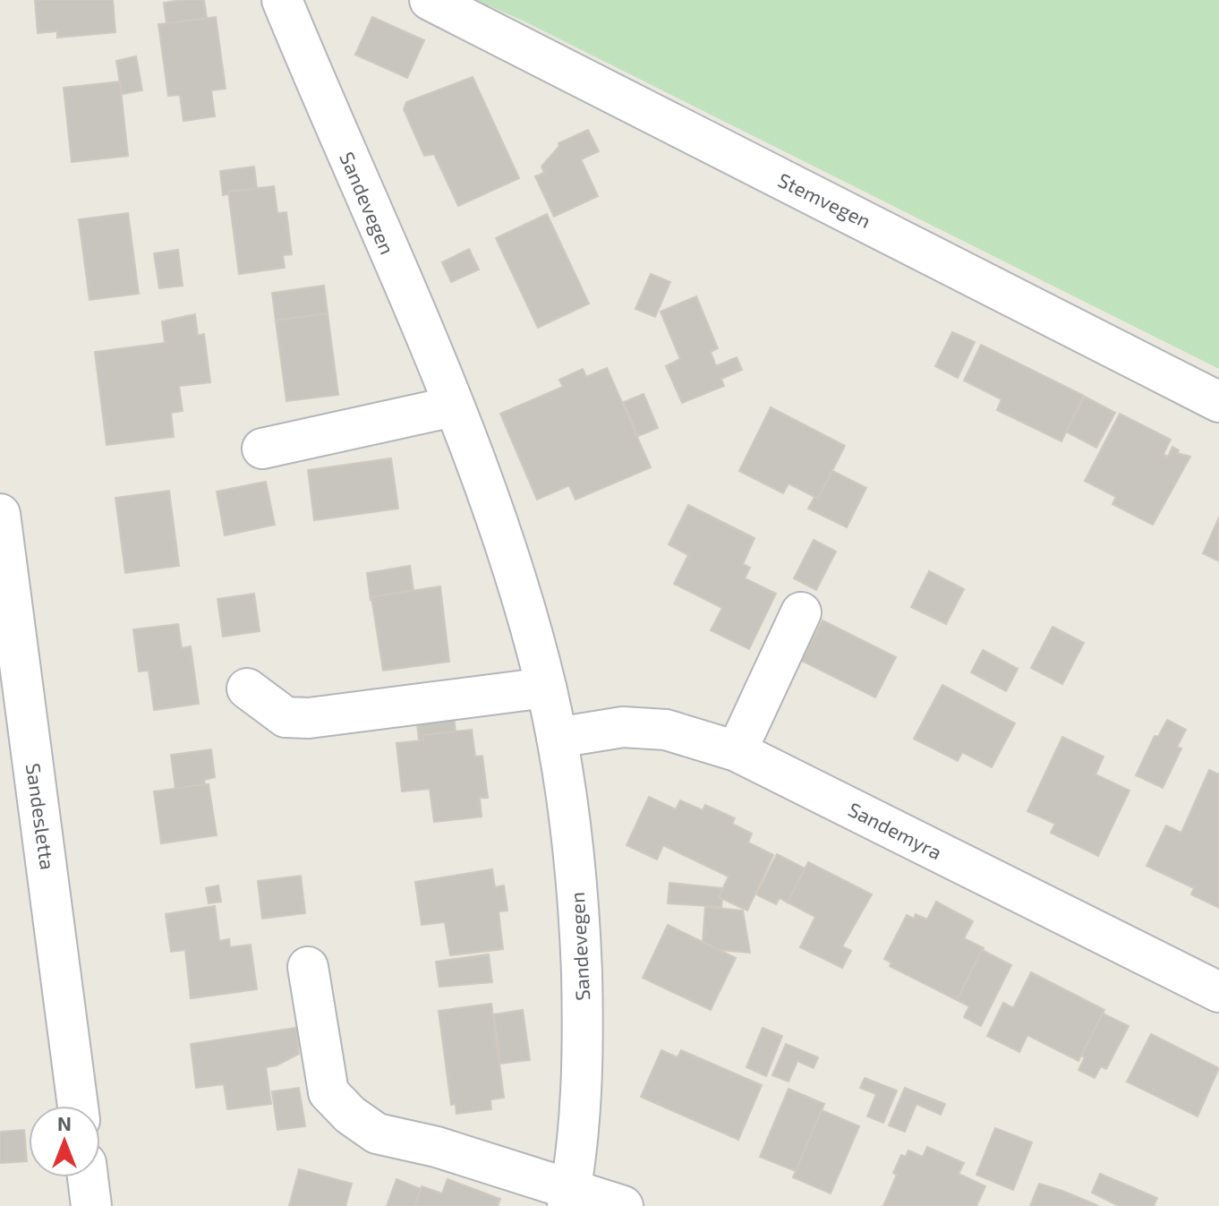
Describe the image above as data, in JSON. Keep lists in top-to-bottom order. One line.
{"streets":{"street":["Stemvegen","Sandevegen","Sandesletta","Sandemyra"]},"crossings":[["Sandevegen","Sandemyra"]],"north":"top"}
